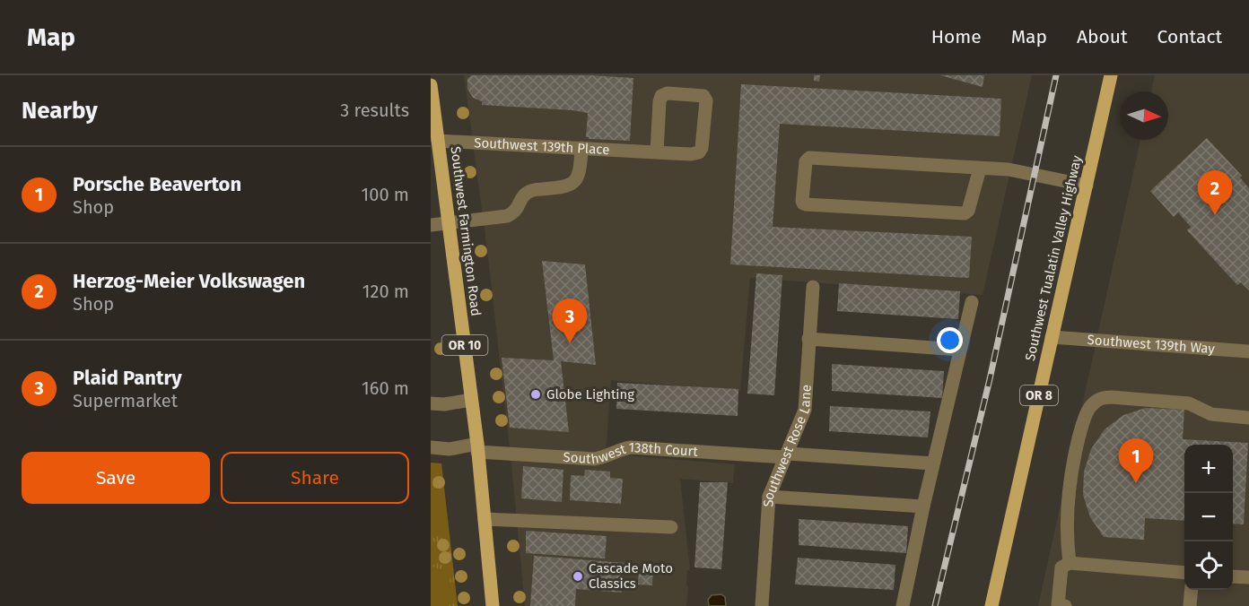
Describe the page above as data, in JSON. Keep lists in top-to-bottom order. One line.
{"streets":{"main road":["Southwest Farmington Road","Southwest Tualatin Valley Highway","OR 10","OR 8"],"street":["Southwest 139th Place","Southwest 139th Way","Southwest Rose Lane","Southwest 138th Court"]},"crossings":[["Southwest 139th Place","Southwest Farmington Road"],["Southwest Farmington Road","Southwest 138th Court"],["Southwest Tualatin Valley Highway","Southwest 139th Way"],["Southwest Rose Lane","Southwest 138th Court"]],"places":["Globe Lighting","Cascade Moto Classics"],"north":"right","page":{"header":"Map","nav":["Home","Map","About","Contact"],"heading":["Nearby","3 results"],"list":[{"mark":"1","name":"Porsche Beaverton","note":"Shop","value":"100 m"},{"mark":"2","name":"Herzog-Meier Volkswagen","note":"Shop","value":"120 m"},{"mark":"3","name":"Plaid Pantry","note":"Supermarket","value":"160 m"}],"pins":["2","3","1"],"buttons":["Save","Share"],"map_buttons":["+","−"]}}
